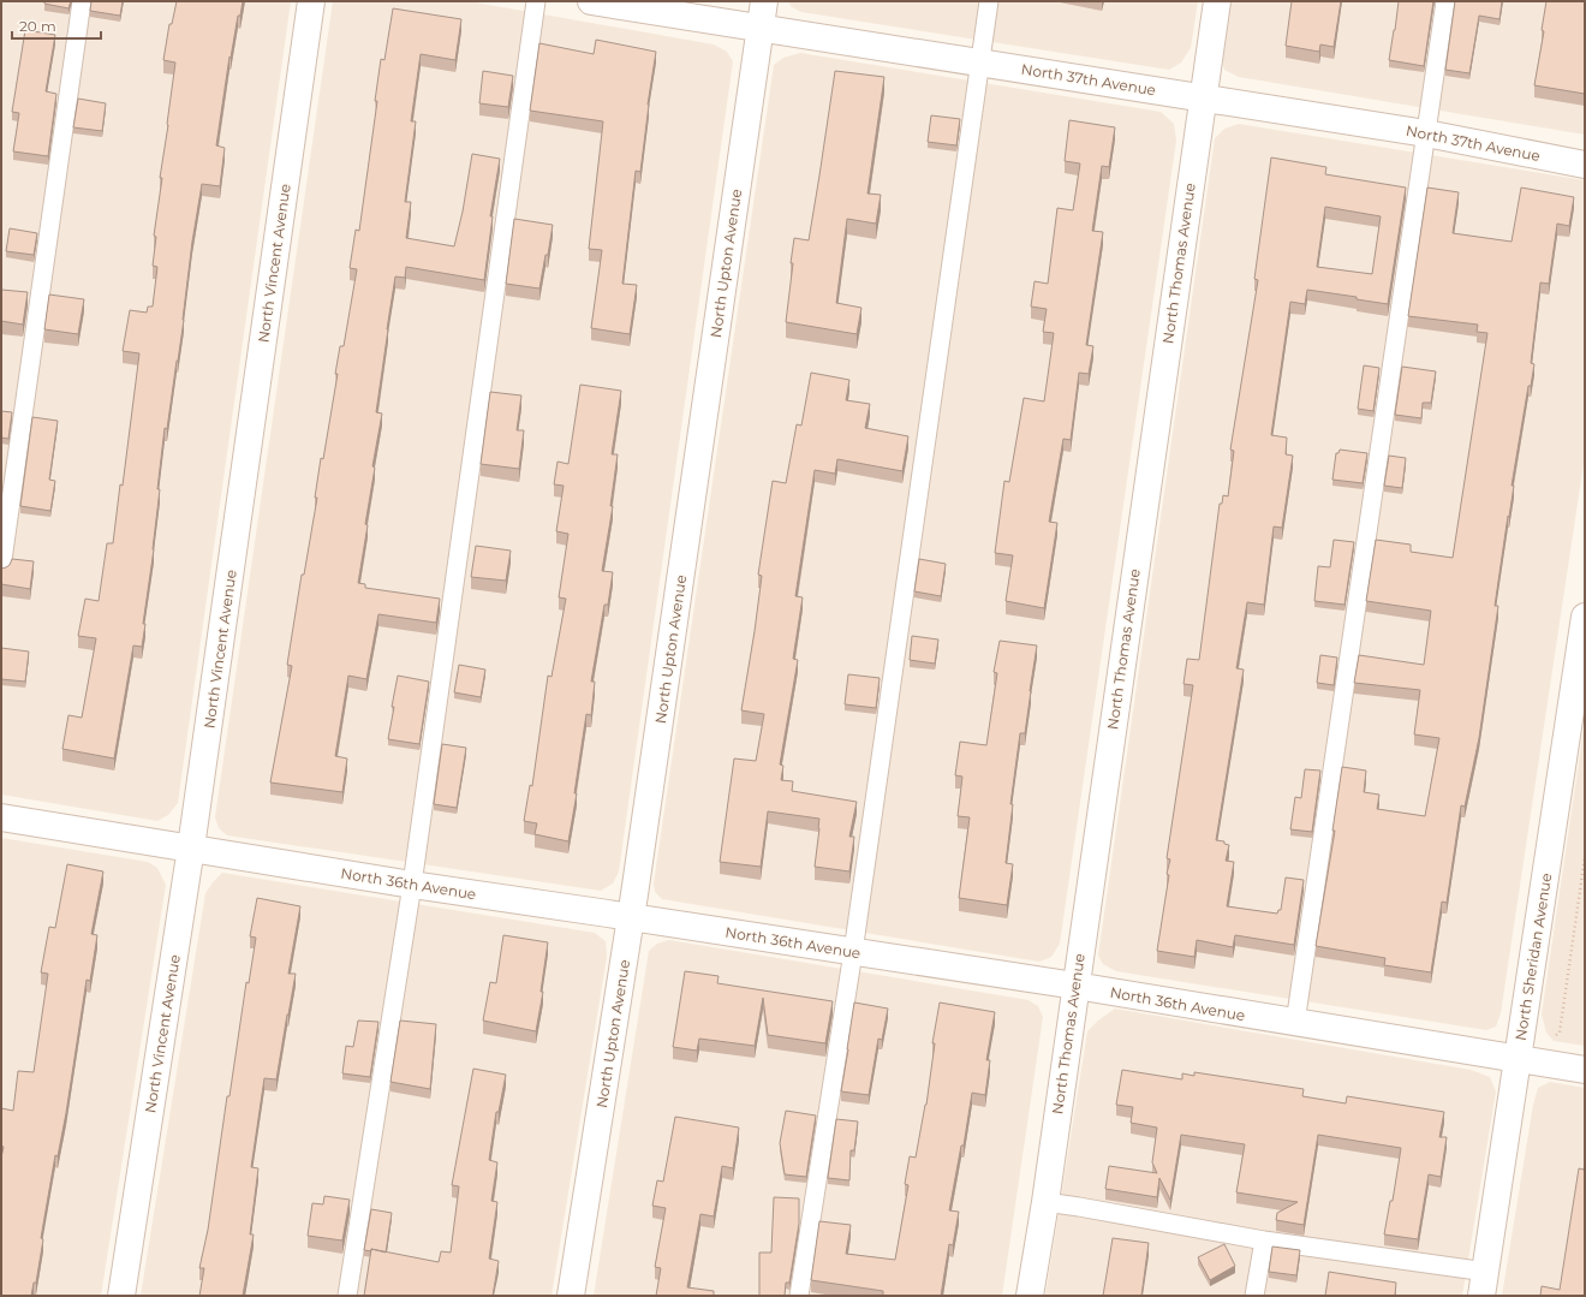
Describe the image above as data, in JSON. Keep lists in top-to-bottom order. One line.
{"streets":{"street":["North 37th Avenue","North Vincent Avenue","North Upton Avenue","North Thomas Avenue","North 36th Avenue","North Sheridan Avenue"]},"crossings":[["North 37th Avenue","North Upton Avenue"],["North 37th Avenue","North Thomas Avenue"],["North Vincent Avenue","North 36th Avenue"],["North Upton Avenue","North 36th Avenue"],["North Thomas Avenue","North 36th Avenue"],["North 36th Avenue","North Sheridan Avenue"]],"scale_bar":"20 m"}
